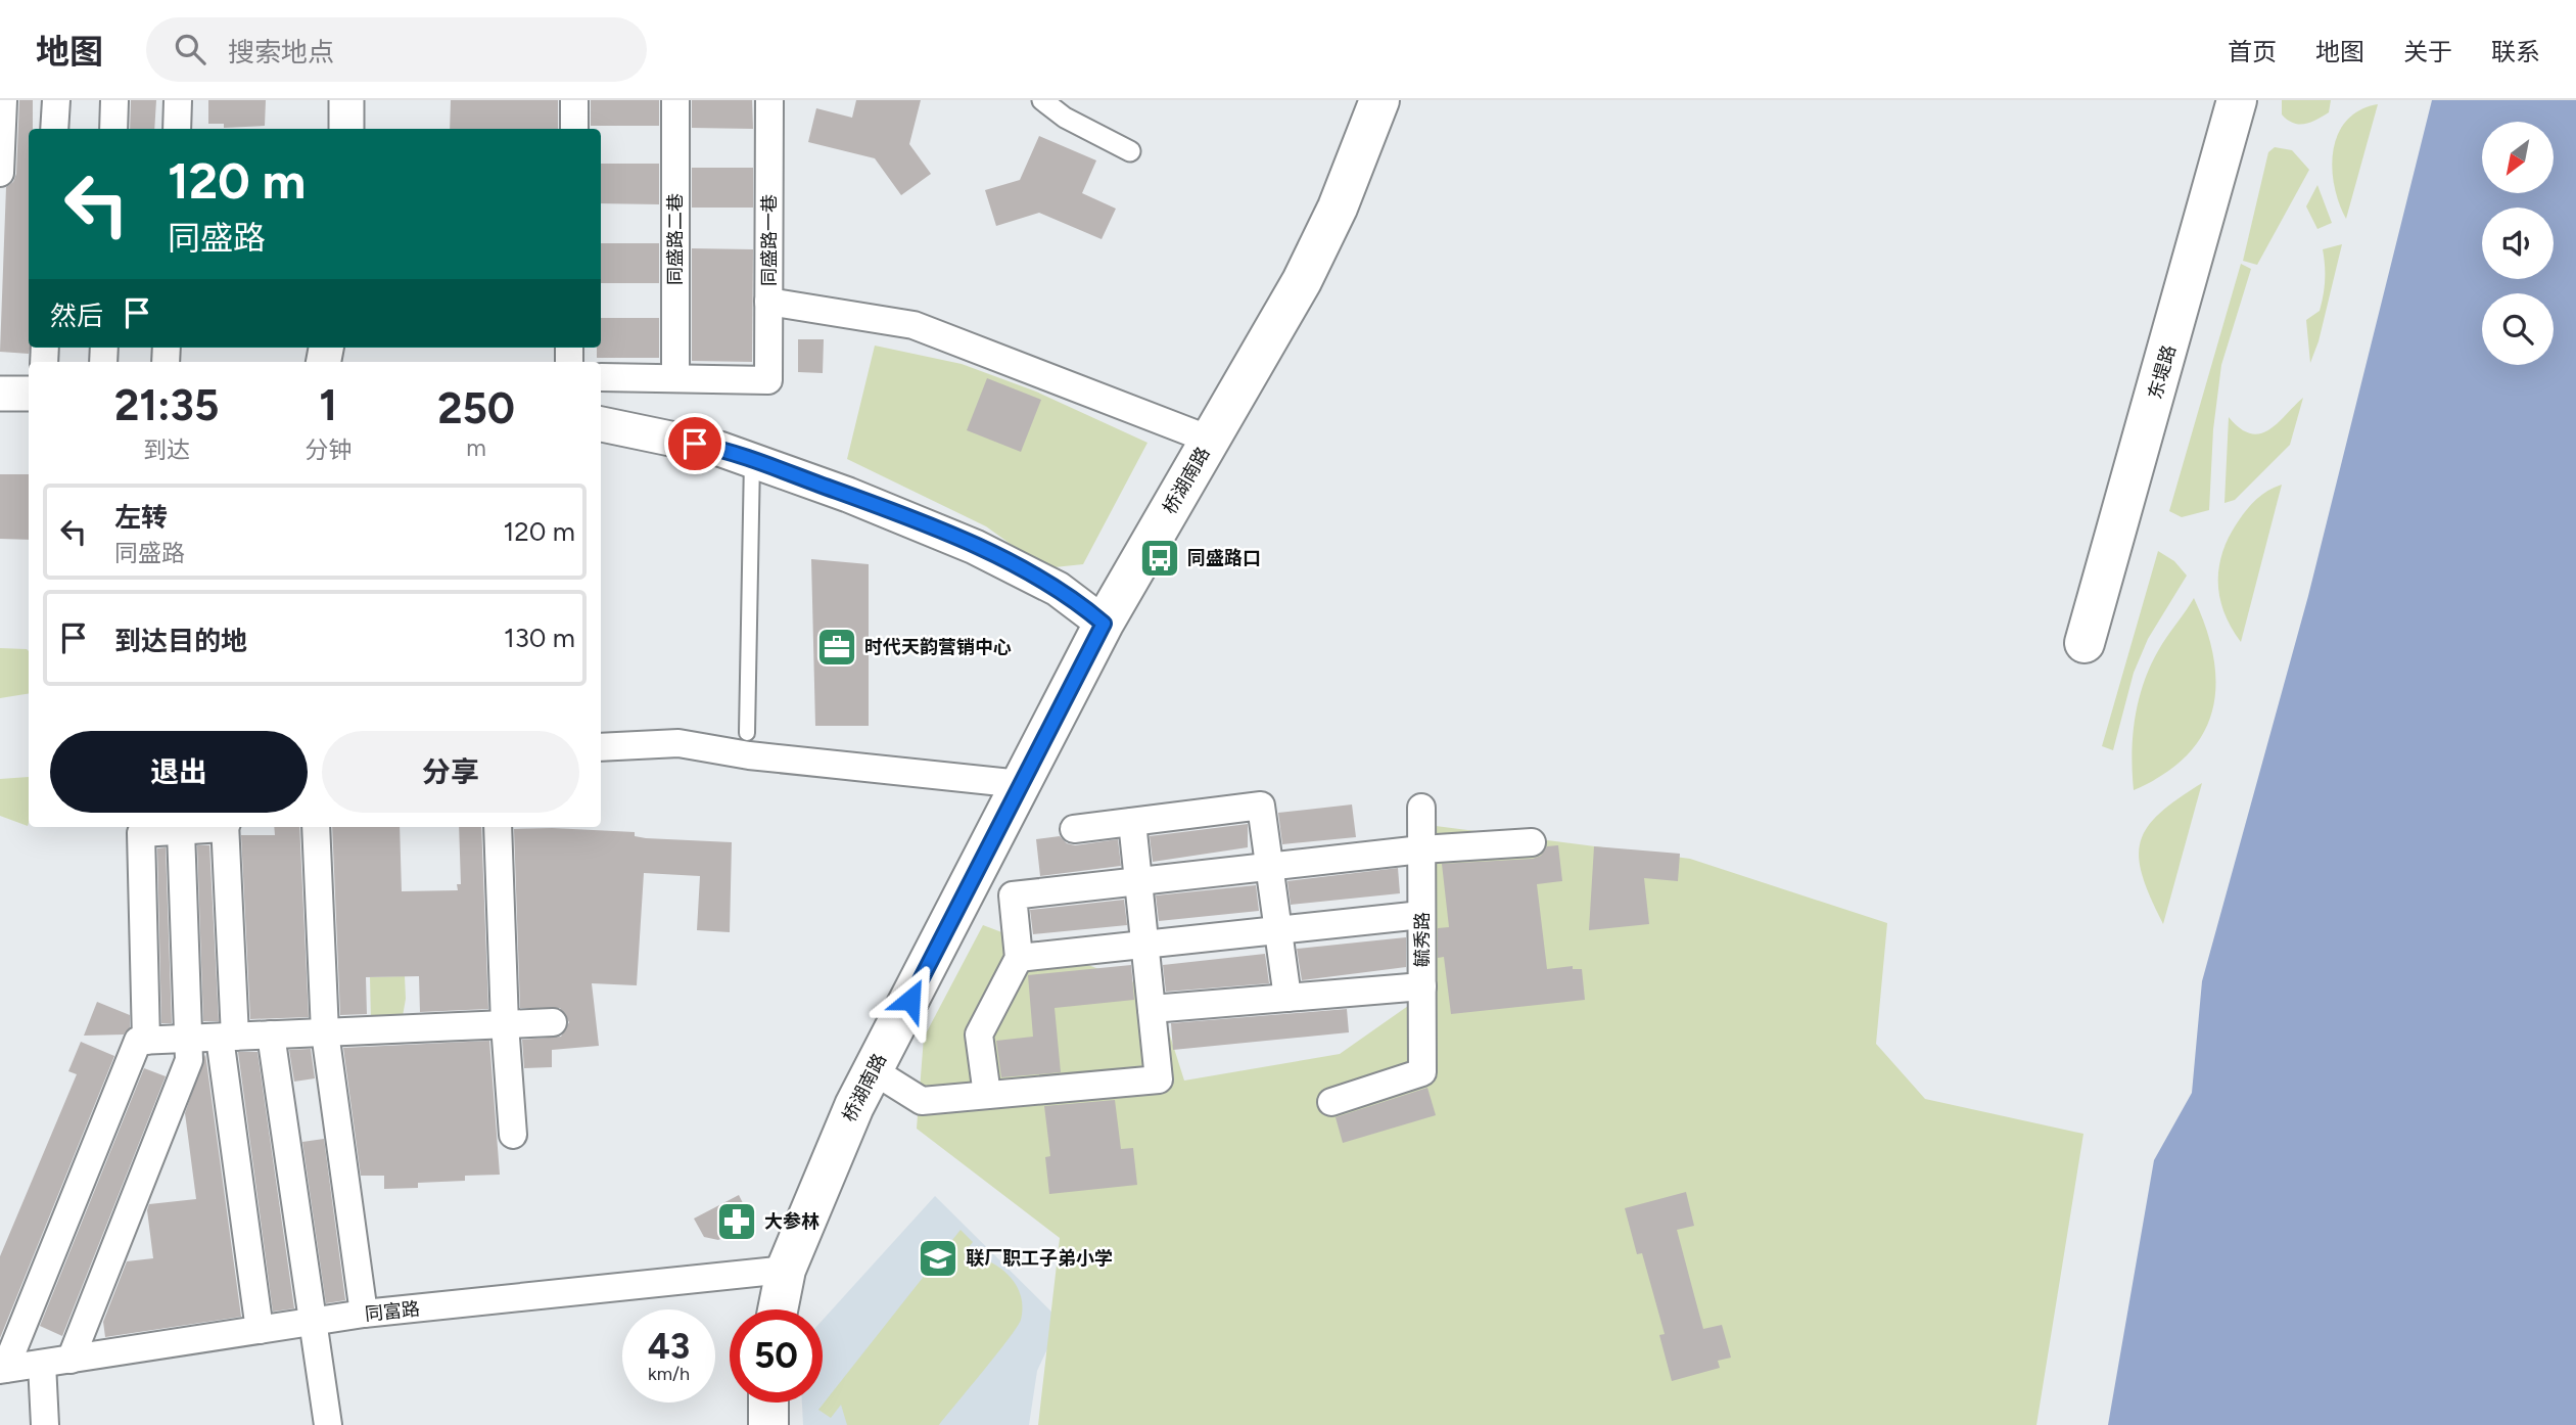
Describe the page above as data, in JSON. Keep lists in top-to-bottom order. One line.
{"streets":{"main road":["东堤路","桥湖南路"],"street":["同盛路二巷","同盛路一巷","毓秀路","同富路"]},"crossings":[["同盛路二巷","同盛路一巷"],["桥湖南路","同富路"]],"places":{"bus stop":["同盛路口"],"office":["时代天韵营销中心"],"pharmacy":["大参林"],"school or university":["联厂职工子弟小学"]},"north":"bottom left","page":{"header":"地图","search":"搜索地点","nav":["首页","地图","关于","联系"],"turn":["120 m","同盛路"],"then":"然后","eta":["21:35","到达","1","分钟","250","m"],"list":[{"name":"左转","note":"同盛路","value":"120 m"},{"name":"到达目的地","value":"130 m"}],"buttons":["退出","分享"],"speed":"43 km/h","limit":"50"}}
